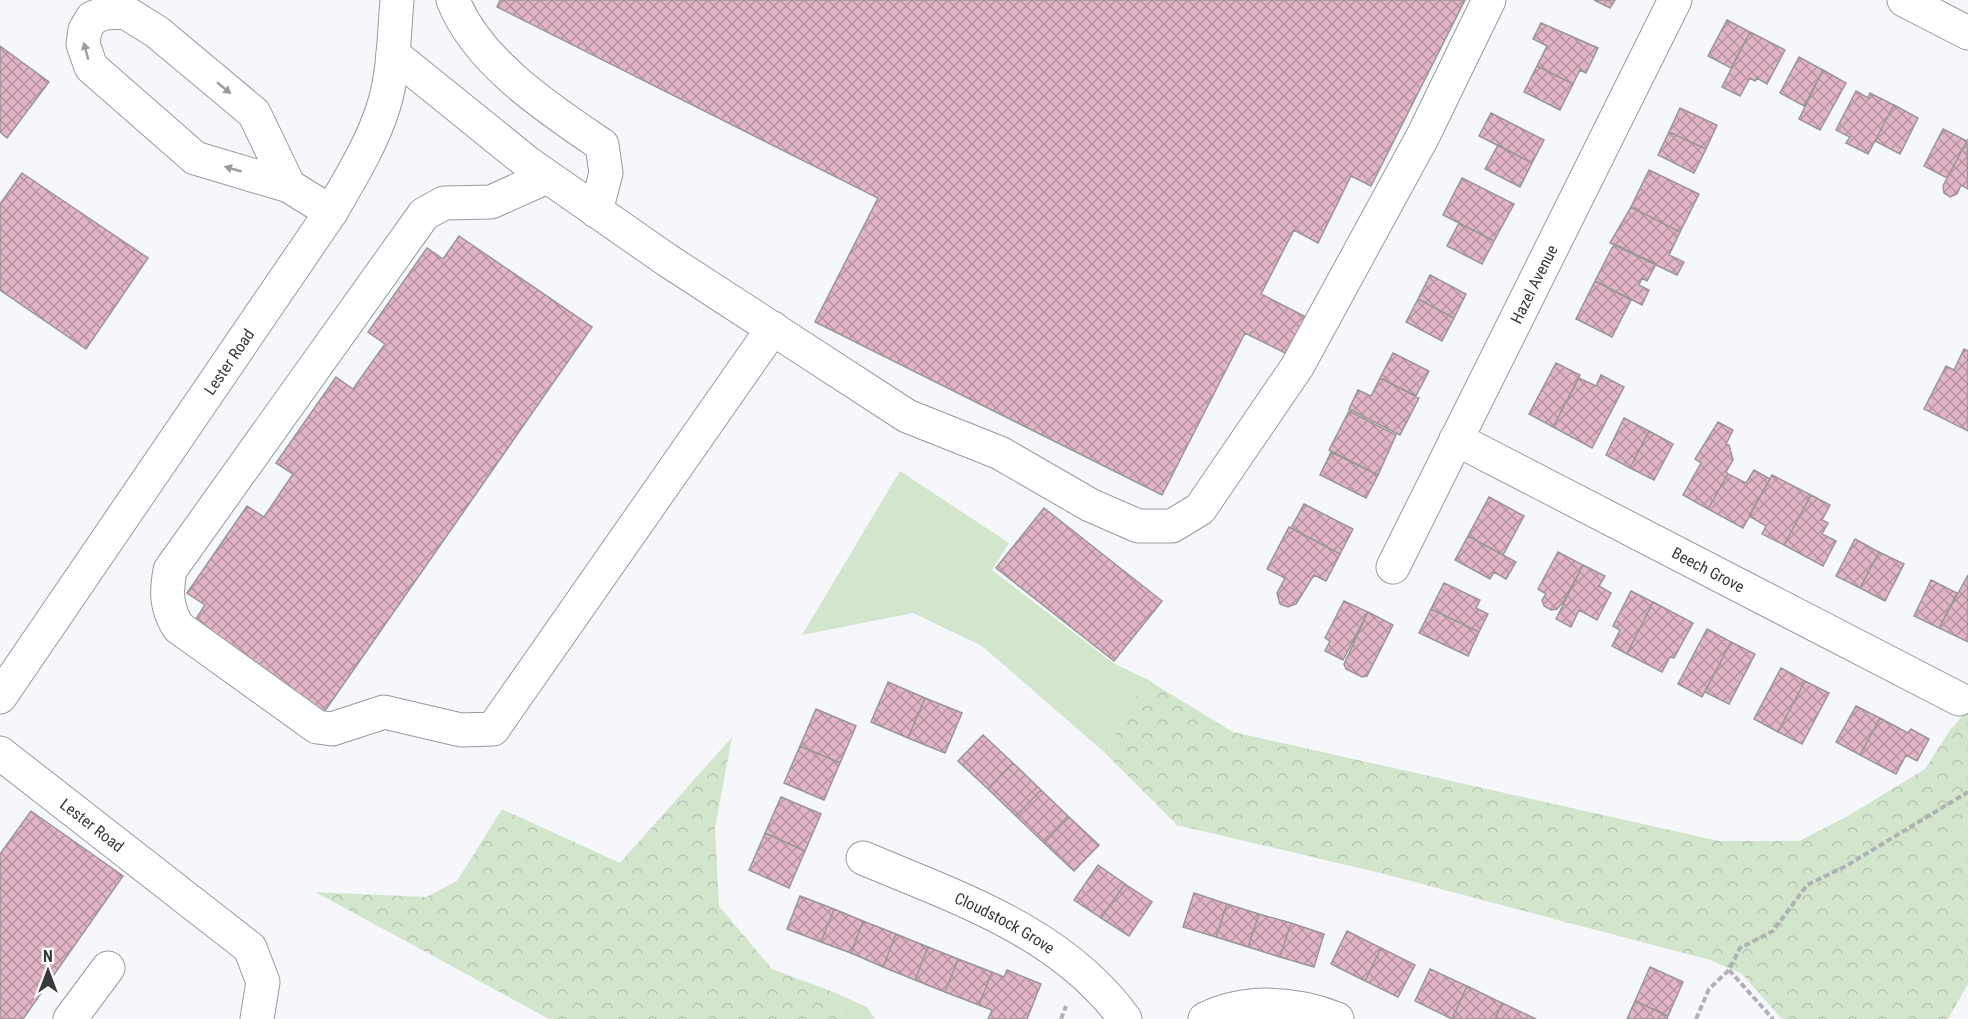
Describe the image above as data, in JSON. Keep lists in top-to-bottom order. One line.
{"streets":{"street":["Hazel Avenue","Lester Road","Beech Grove","Cloudstock Grove"]},"crossings":[["Hazel Avenue","Beech Grove"]],"north":"top"}
